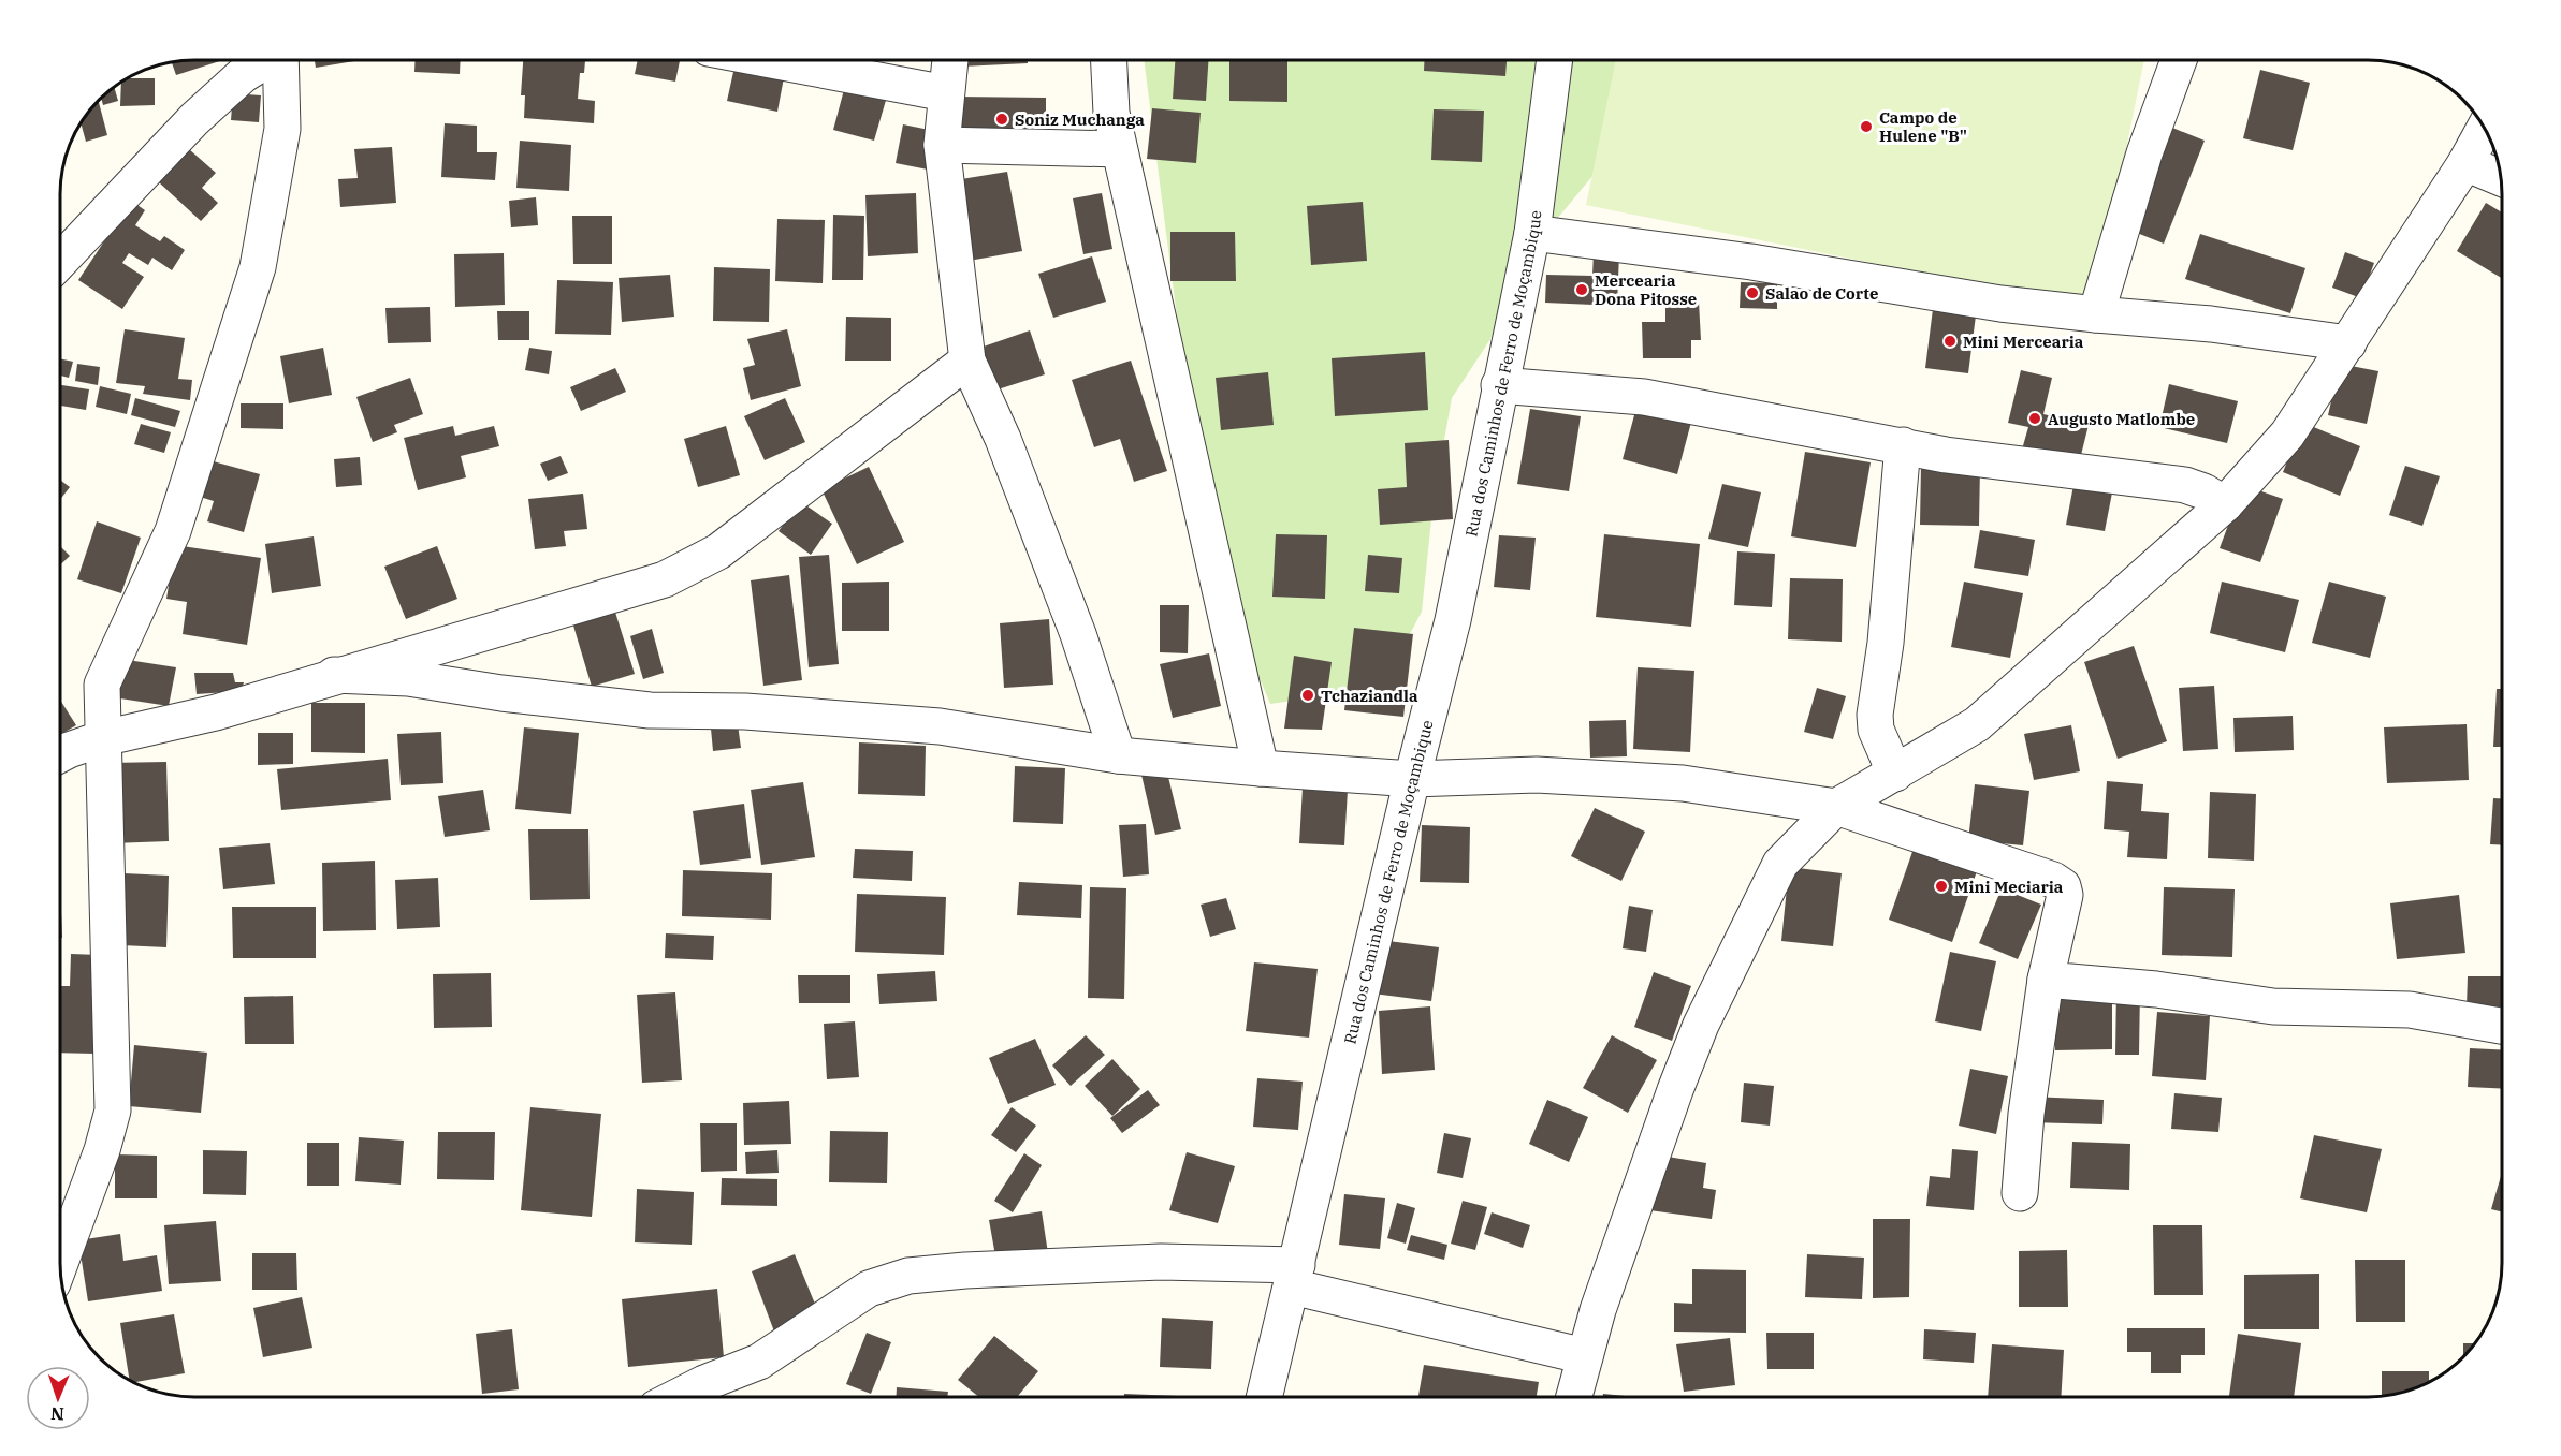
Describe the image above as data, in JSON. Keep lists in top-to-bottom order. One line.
{"streets":{"street":["Rua dos Caminhos de Ferro de Moçambique"]},"places":["Soniz Muchanga","Campo de Hulene \"B\"","Mercearia Dona Pitosse","Salao de Corte","Mini Mercearia","Augusto Matlombe","Tchaziandla","Mini Meciaria"],"north":"bottom"}
